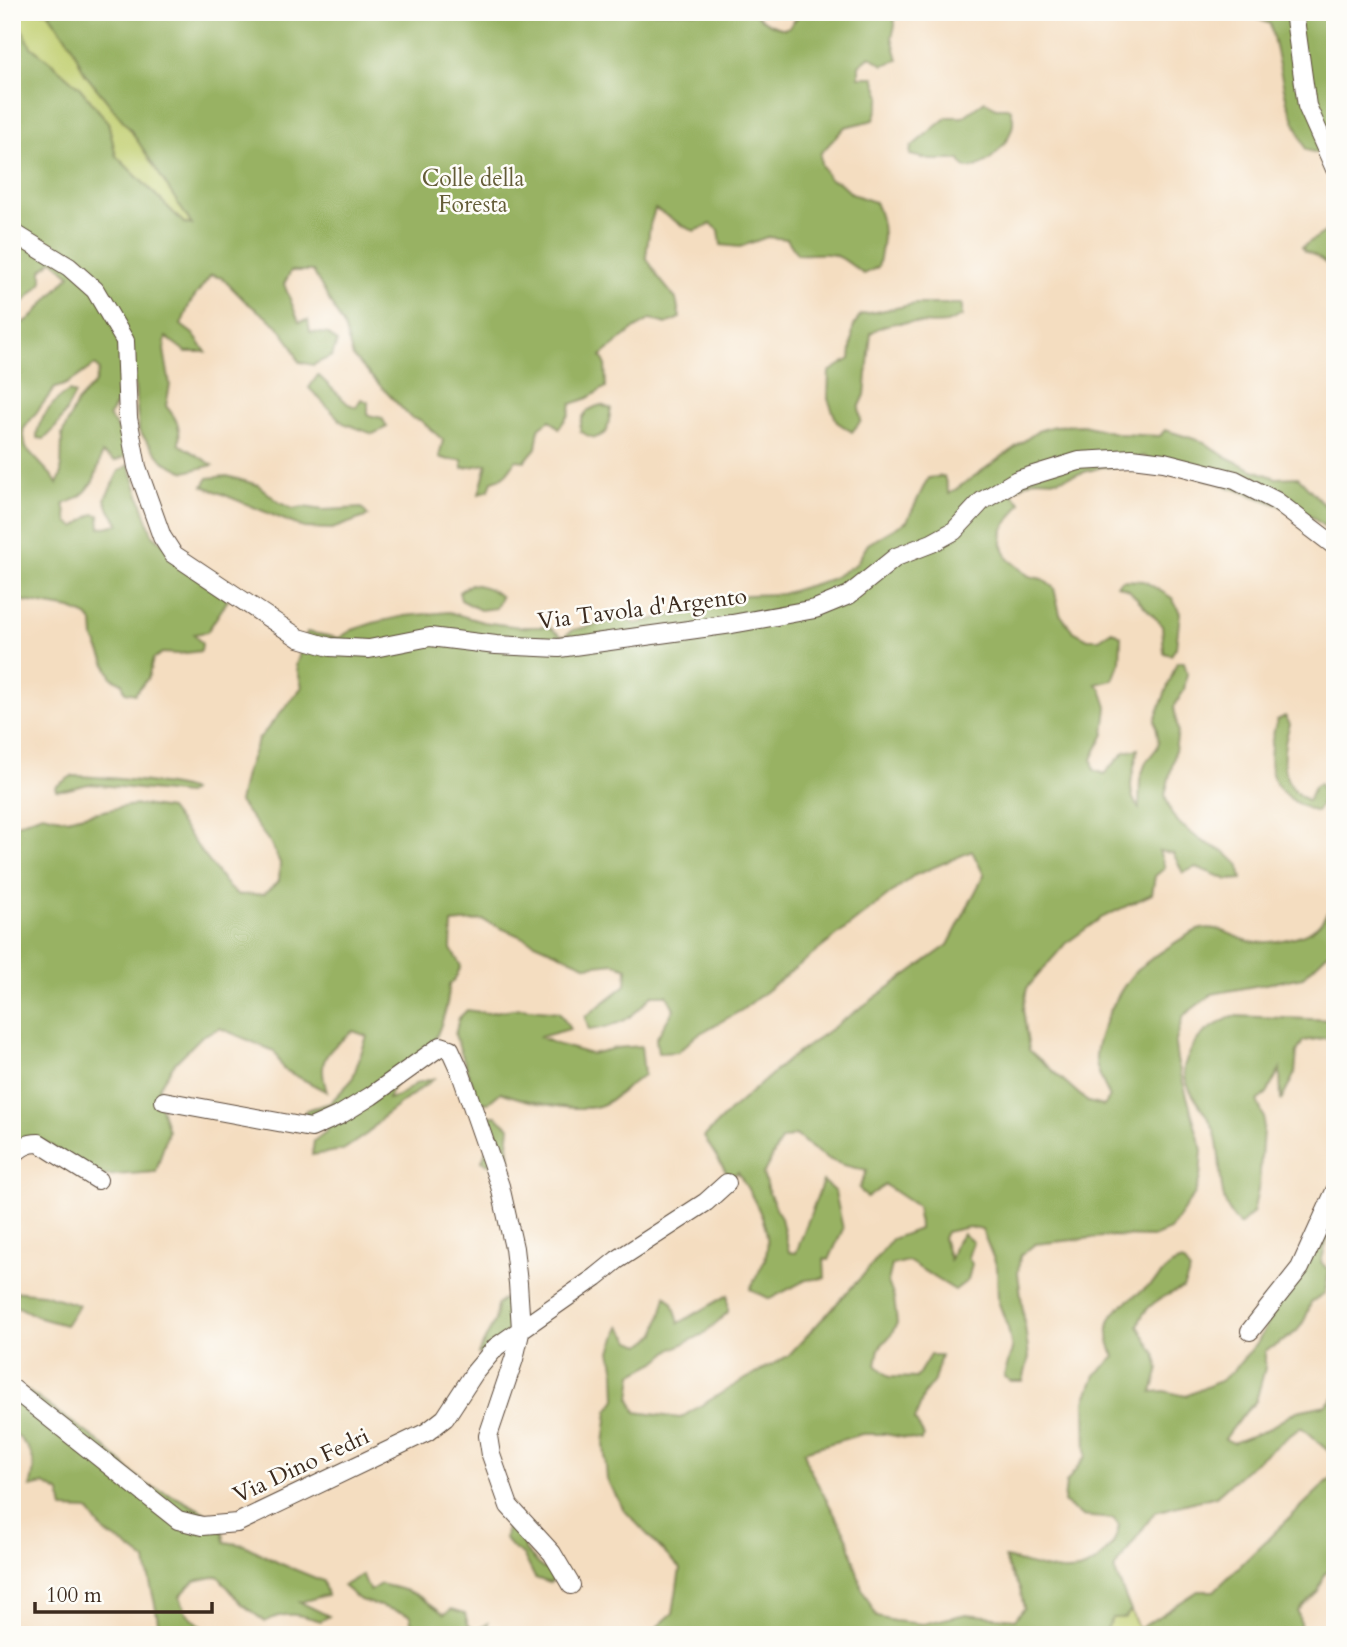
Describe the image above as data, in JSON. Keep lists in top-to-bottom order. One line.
{"streets":{"street":["Via Tavola d'Argento","Via Dino Fedri"]},"parks":["Colle della Foresta"],"scale_bar":"100 m"}
